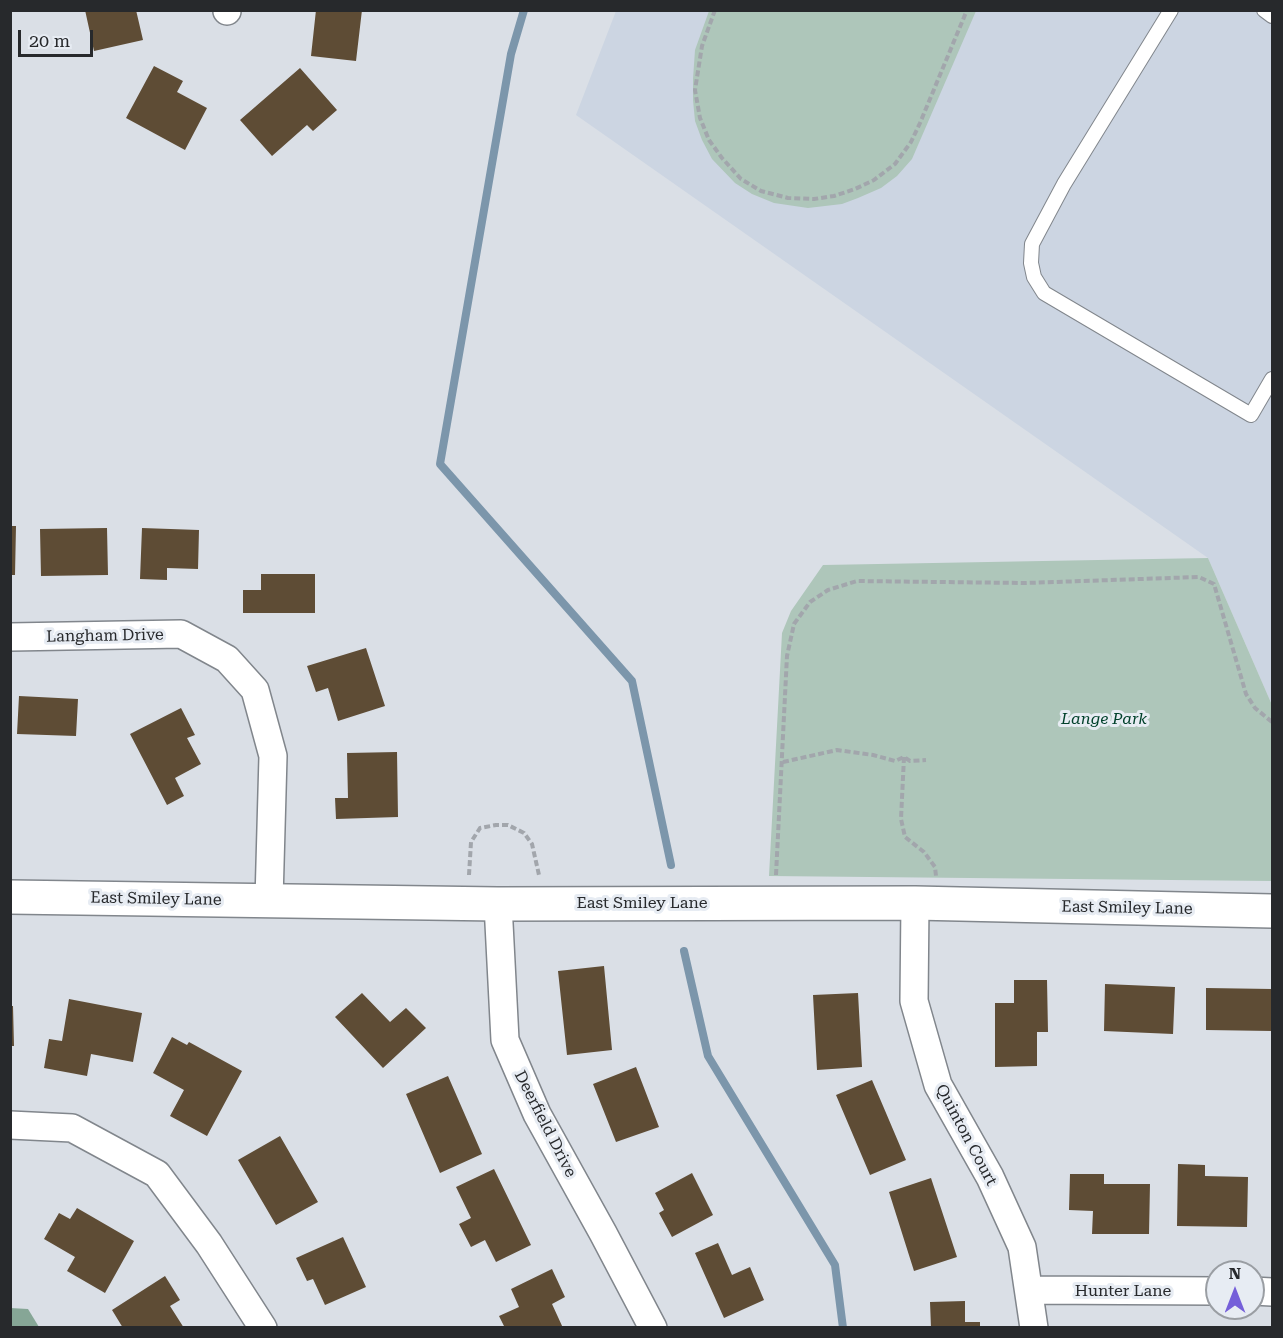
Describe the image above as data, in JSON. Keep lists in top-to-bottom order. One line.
{"streets":{"street":["Langham Drive","East Smiley Lane","Deerfield Drive","Quinton Court","Hunter Lane"]},"crossings":[["Langham Drive","East Smiley Lane"],["East Smiley Lane","Deerfield Drive"],["East Smiley Lane","Quinton Court"],["Quinton Court","Hunter Lane"]],"parks":["Lange Park"],"scale_bar":"20 m","north":"top"}
